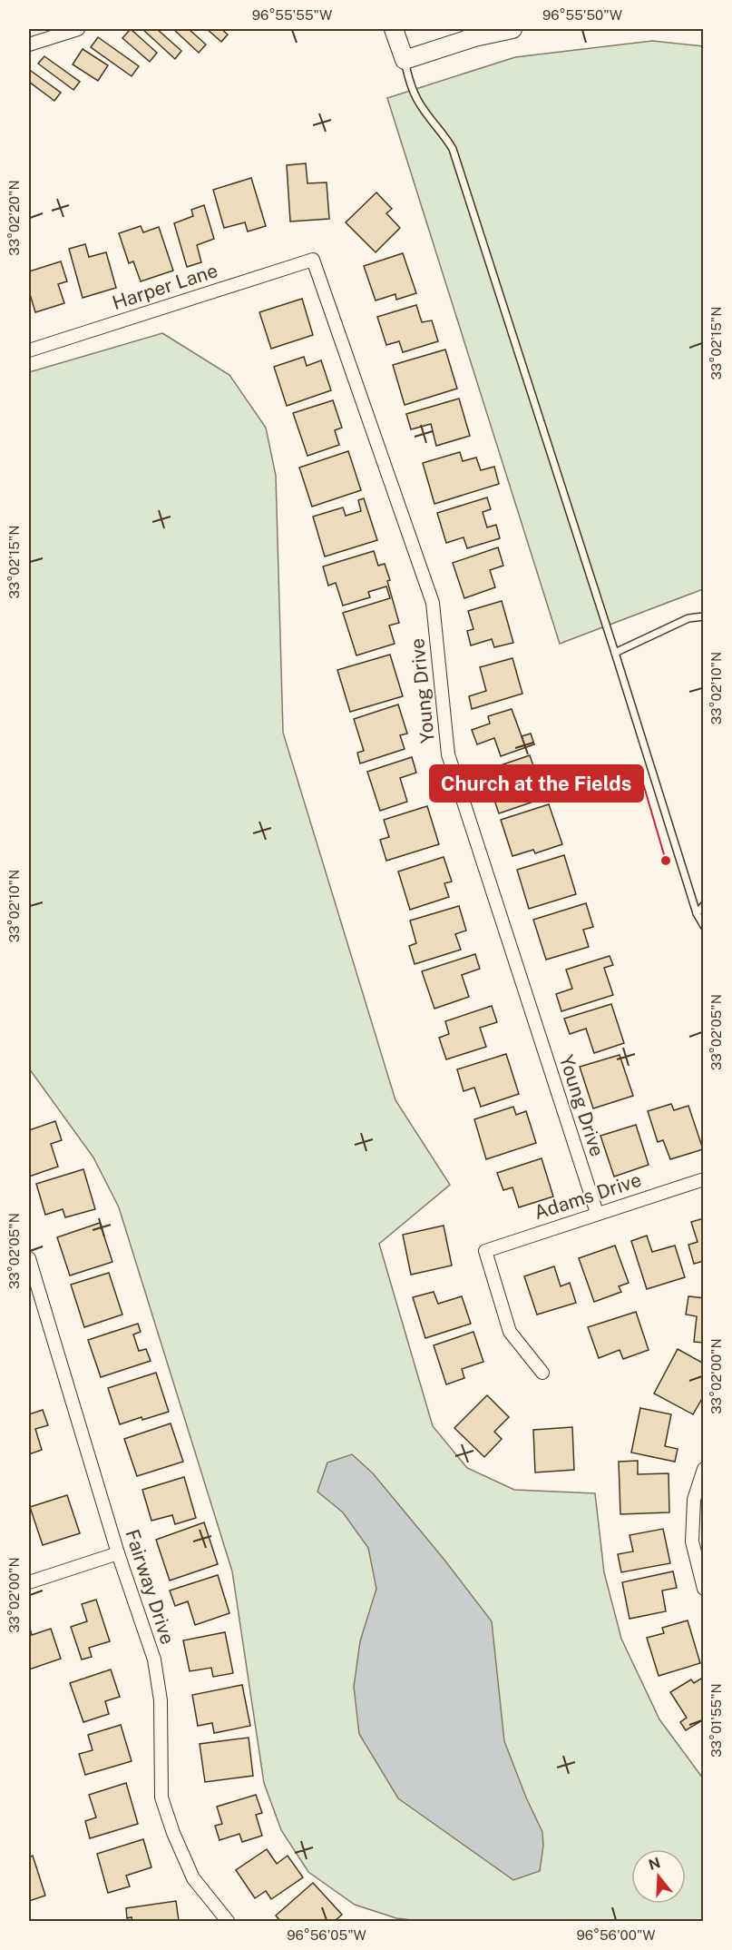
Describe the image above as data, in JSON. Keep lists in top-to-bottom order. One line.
{"streets":{"street":["Harper Lane","Young Drive","Adams Drive","Fairway Drive"]},"crossings":[["Harper Lane","Young Drive"],["Young Drive","Adams Drive"]],"places":["Church at the Fields"],"north":"top","coordinates":["96°55'55\"W","96°55'50\"W","33°02'20\"N","33°02'15\"N","33°02'10\"N","33°02'05\"N","33°02'00\"N","33°01'55\"N","96°56'05\"W","96°56'00\"W"]}
